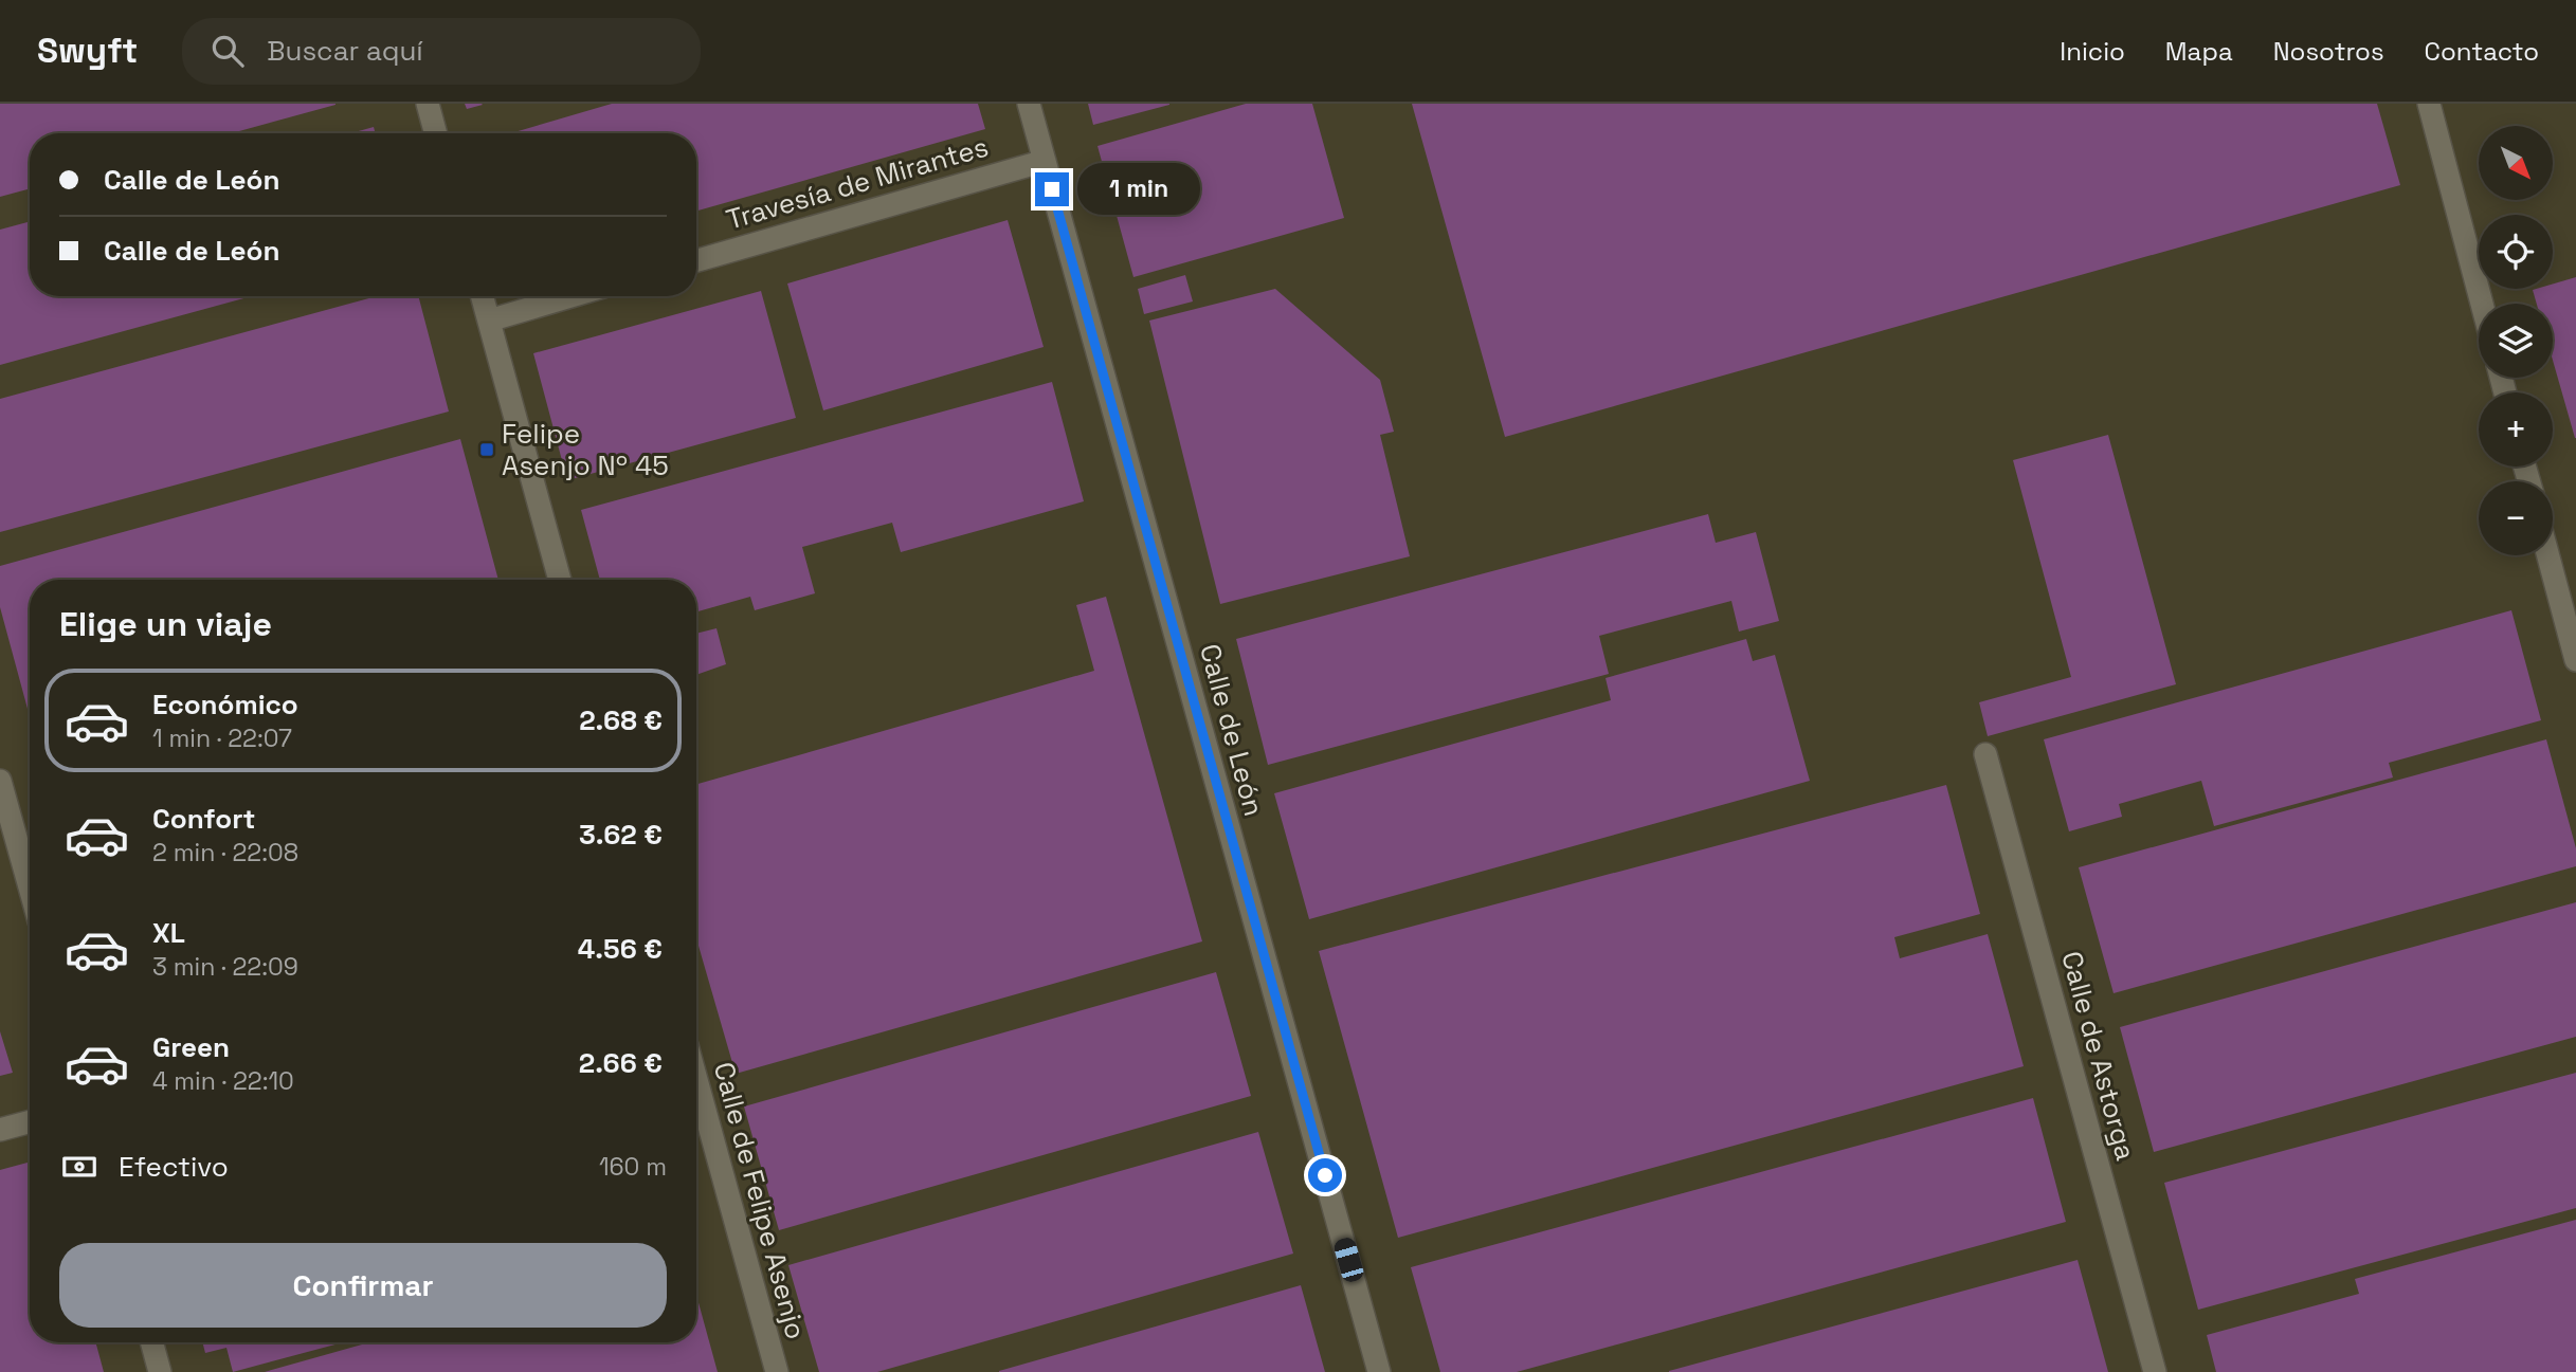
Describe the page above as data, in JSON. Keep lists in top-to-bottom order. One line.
{"streets":{"street":["Travesía de Mirantes","Calle de León","Calle de Astorga","Calle de Felipe Asenjo"]},"crossings":[["Travesía de Mirantes","Calle de León"]],"places":{"transit":["Felipe Asenjo Nº 45"]},"north":"bottom right","page":{"header":"Swyft","search":"Buscar aquí","nav":["Inicio","Mapa","Nosotros","Contacto"],"map_buttons":["+","−"],"banner":["Calle de León","Calle de León"],"bubble":"1 min","heading":"Elige un viaje","list":[{"name":"Económico","note":"1 min · 22:07","value":"2.68 €"},{"name":"Confort","note":"2 min · 22:08","value":"3.62 €"},{"name":"XL","note":"3 min · 22:09","value":"4.56 €"},{"name":"Green","note":"4 min · 22:10","value":"2.66 €"}],"pay":["Efectivo","160 m"],"buttons":"Confirmar"}}
